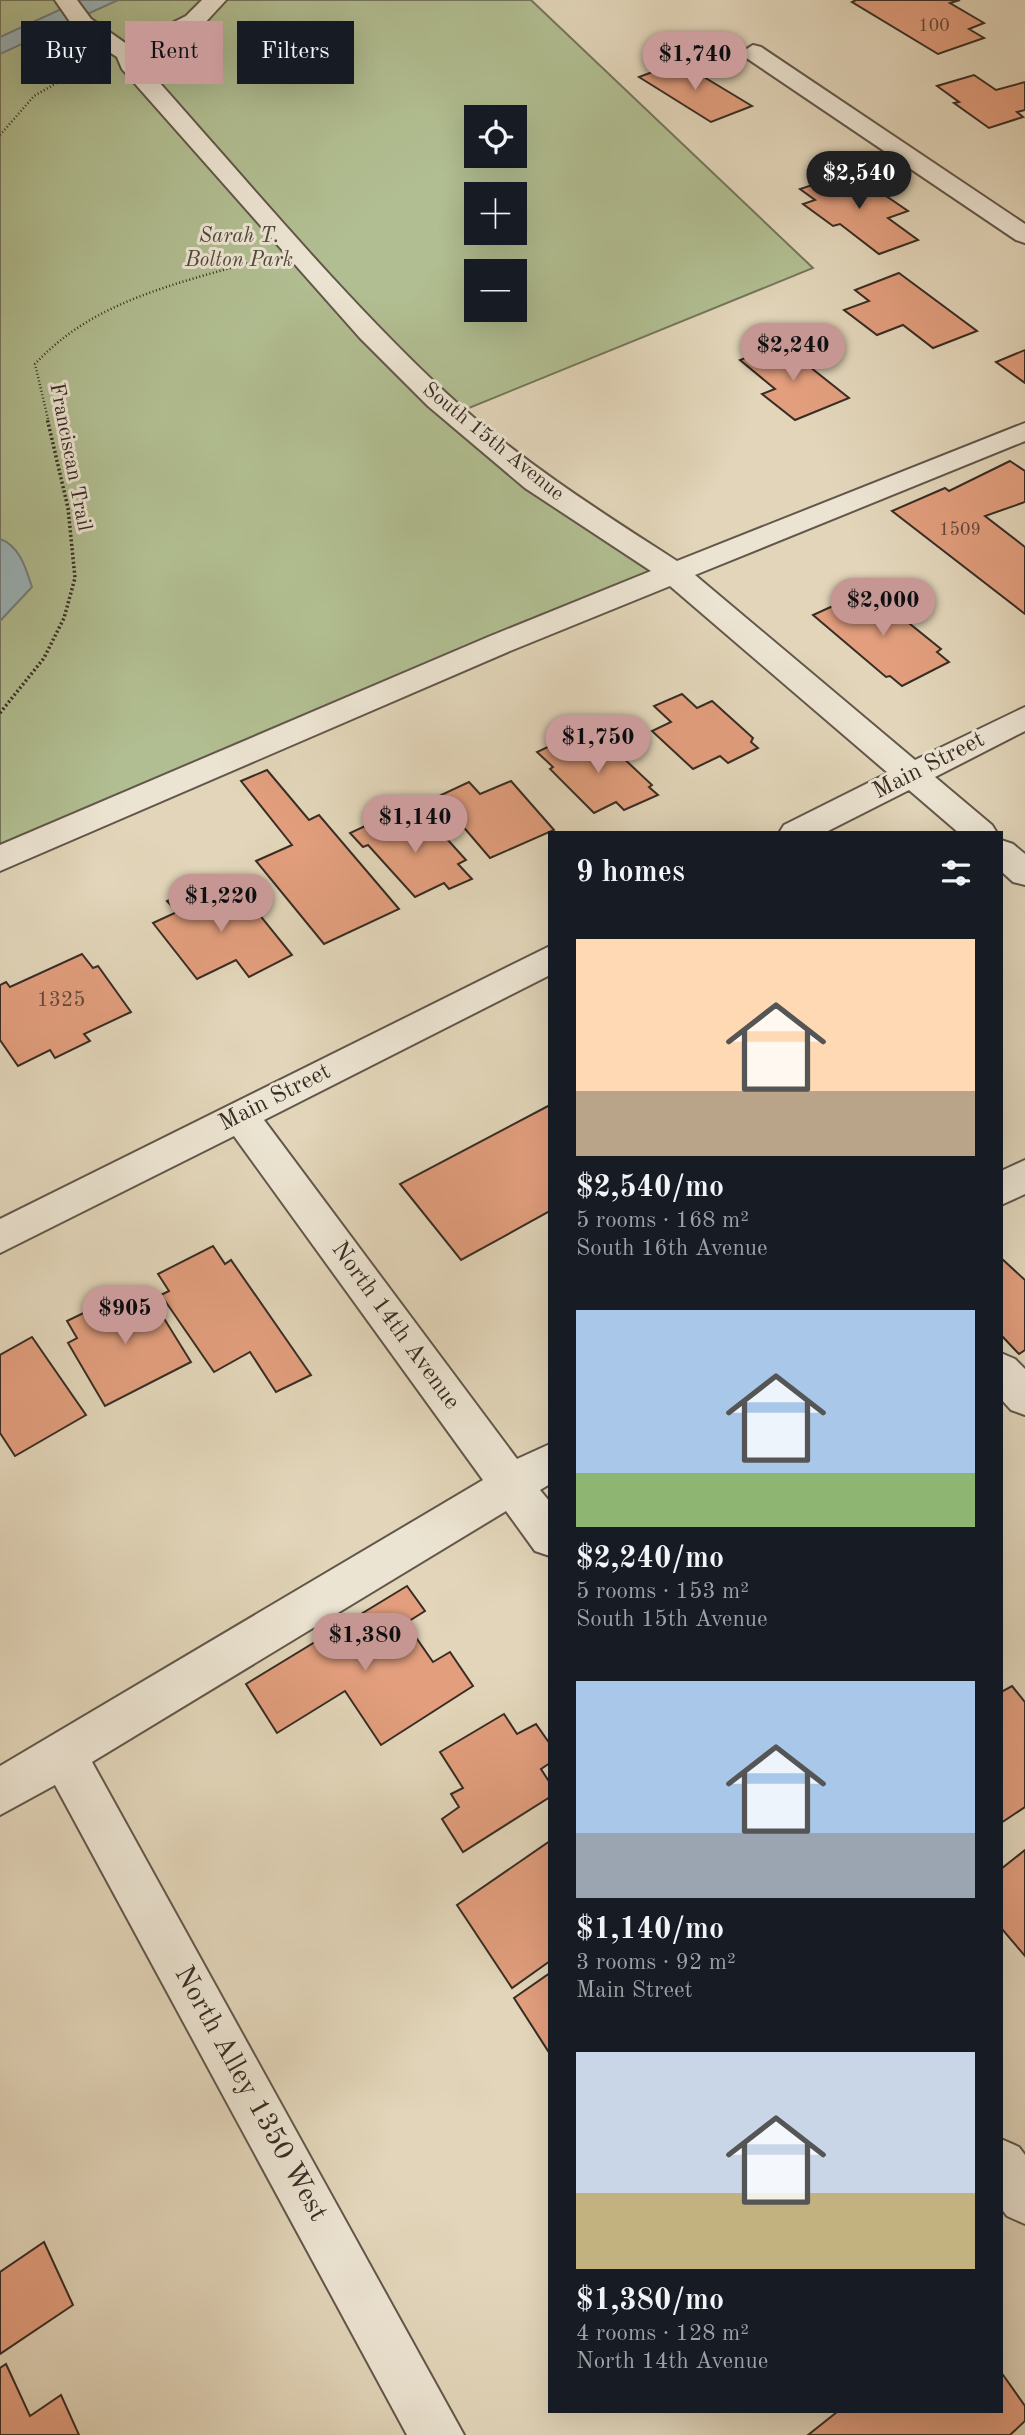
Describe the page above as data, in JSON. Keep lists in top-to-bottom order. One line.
{"streets":{"street":["South 15th Avenue","Main Street","North 14th Avenue","North Alley 1350 West"],"path":["Franciscan Trail"]},"crossings":[["South 15th Avenue","Main Street"],["Main Street","North 14th Avenue"]],"parks":["Sarah T. Bolton Park"],"house_numbers":["100","1509","1325"],"page":{"chip":["Buy","Rent","Filters"],"price":["$1,740","$2,540","$2,240","$2,000","$1,750","$1,140","$1,220","$905","$1,380"],"map_buttons":["+","−"],"heading":"9 homes","list":[{"name":"$2,540/mo","note":"5 rooms · 168 m² · South 16th Avenue"},{"name":"$2,240/mo","note":"5 rooms · 153 m² · South 15th Avenue"},{"name":"$1,140/mo","note":"3 rooms · 92 m² · Main Street"},{"name":"$1,380/mo","note":"4 rooms · 128 m² · North 14th Avenue"}]}}
